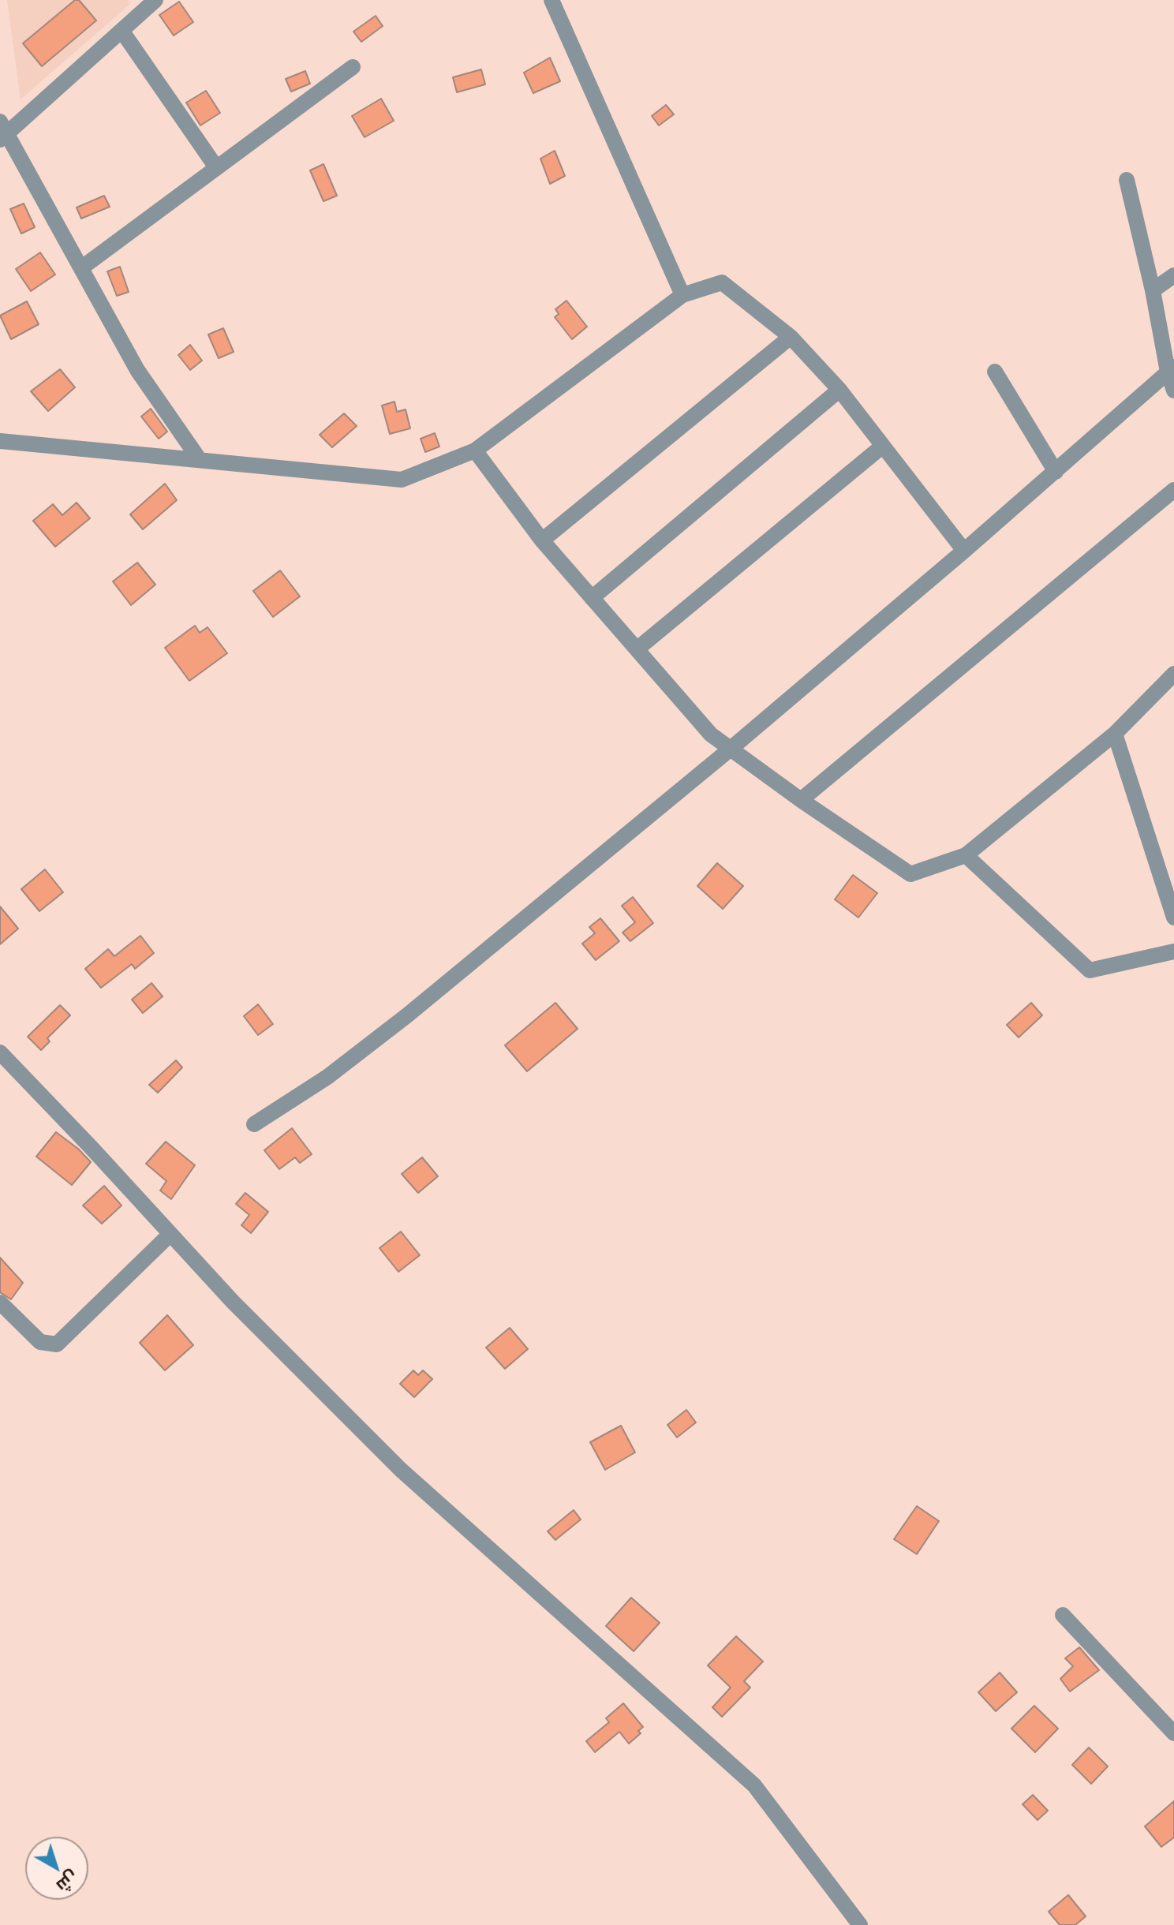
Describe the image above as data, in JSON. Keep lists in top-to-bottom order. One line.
{"north":"bottom right"}
